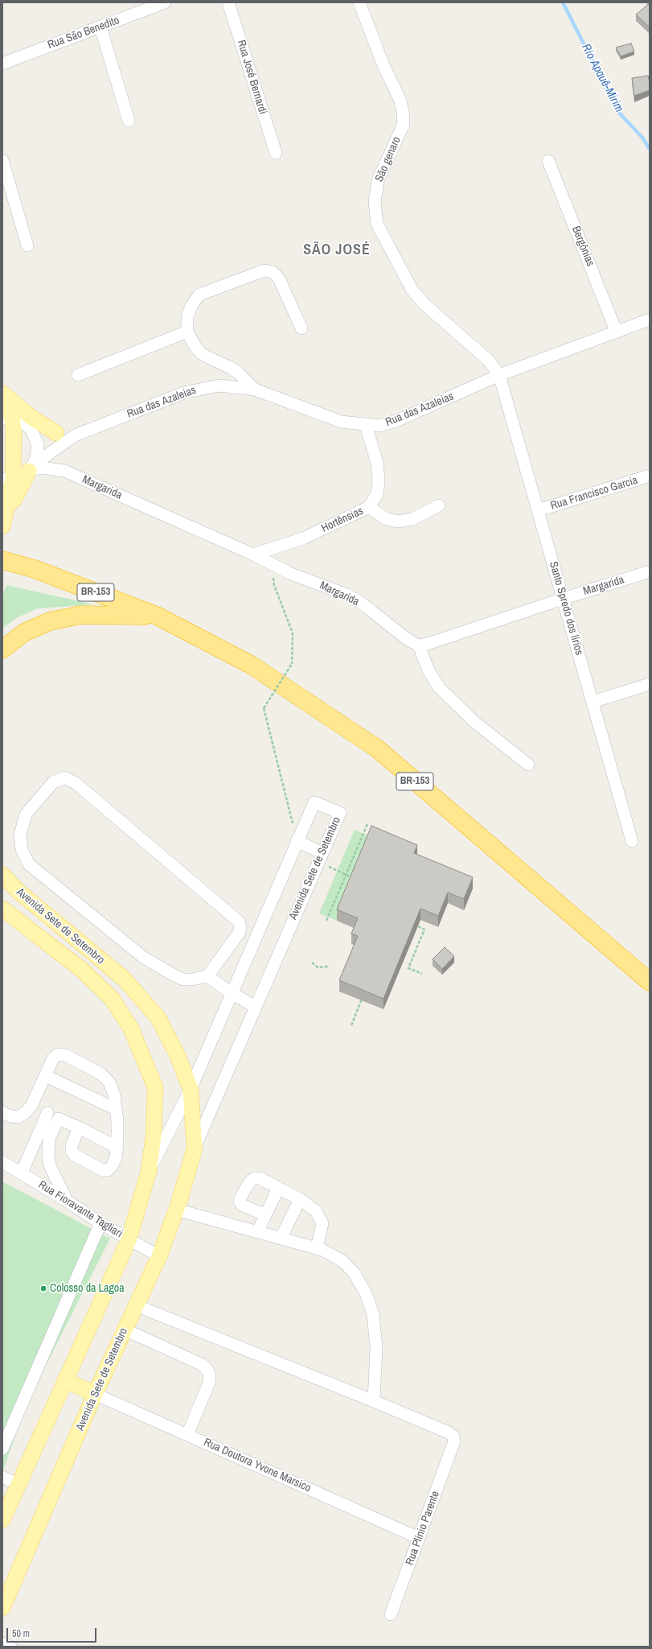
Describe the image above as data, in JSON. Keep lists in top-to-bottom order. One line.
{"streets":{"highway":["BR-153"],"main road":["Avenida Sete de Setembro"],"street":["Rua São Benedito","Rua José Bernardi","São genaro","Bergônias","Rua das Azaleias","Margarida","Rua Francisco Garcia","Hortênsias","Santo Spredo dos lírios","Rua Fioravante Tagliari","Rua Doutora Yvone Marsico","Rua Plinio Parente"]},"crossings":[["São genaro","Rua das Azaleias"],["São genaro","Santo Spredo dos lírios"],["Bergônias","Rua das Azaleias"],["Rua das Azaleias","Margarida"],["Rua das Azaleias","Hortênsias"],["Rua das Azaleias","Santo Spredo dos lírios"],["Margarida","Hortênsias"],["Margarida","Santo Spredo dos lírios"],["Rua Francisco Garcia","Santo Spredo dos lírios"],["Avenida Sete de Setembro","Rua Fioravante Tagliari"],["Avenida Sete de Setembro","Rua Doutora Yvone Marsico"],["Rua Doutora Yvone Marsico","Rua Plinio Parente"]],"districts":["SÃO JOSÉ"],"water":["Rio Apauê-Mirim"],"places":["Colosso da Lagoa"],"scale_bar":"50 m"}
